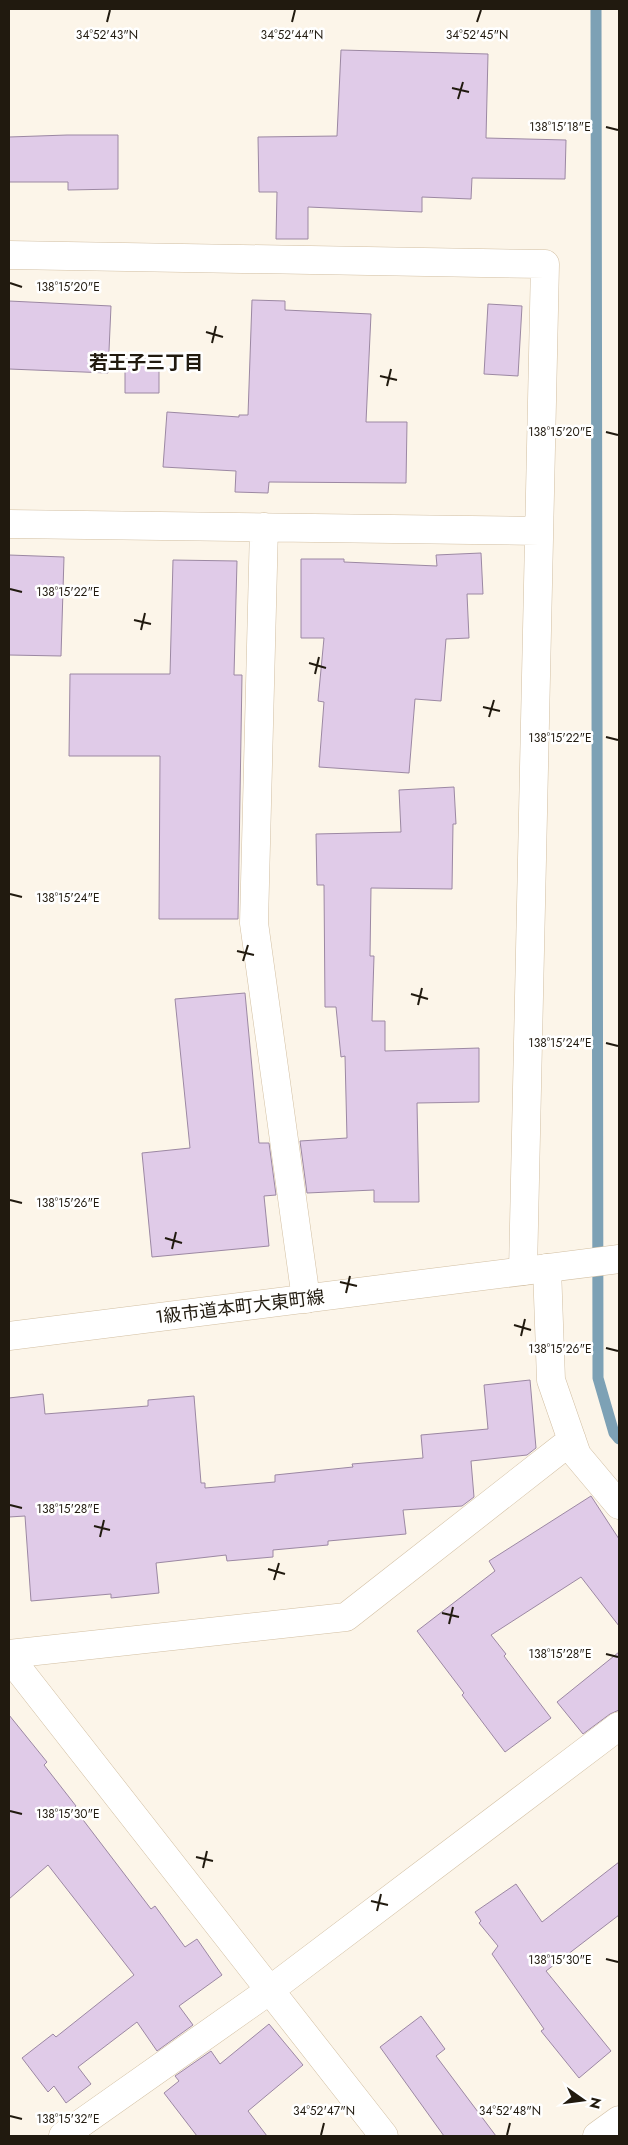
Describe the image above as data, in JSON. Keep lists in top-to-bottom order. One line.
{"streets":{"street":["1級市道本町大東町線"]},"districts":["若王子三丁目"],"north":"right","coordinates":["34°52'43\"N","34°52'44\"N","34°52'45\"N","138°15'18\"E","138°15'20\"E","138°15'22\"E","138°15'24\"E","138°15'26\"E","138°15'28\"E","138°15'30\"E","34°52'47\"N","34°52'48\"N","138°15'32\"E"]}
